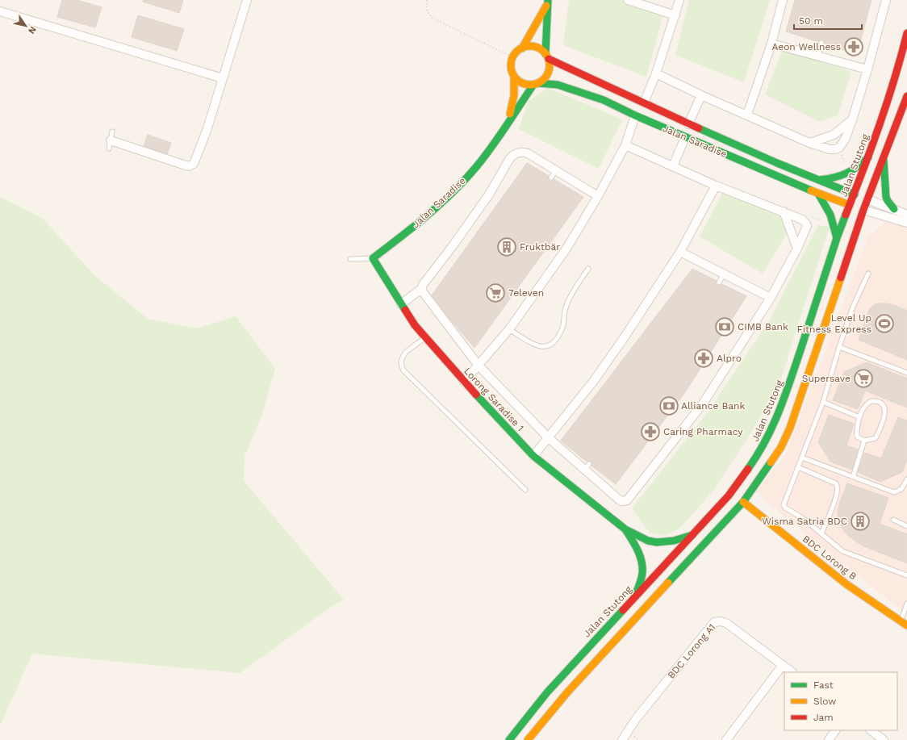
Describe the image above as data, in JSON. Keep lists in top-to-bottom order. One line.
{"streets":{"main road":["Jalan Saradise","Jalan Stutong","Lorong Saradise 1","BDC Lorong B"],"street":["BDC Lorong A1"]},"crossings":[["Jalan Saradise","Jalan Stutong"],["Jalan Saradise","Lorong Saradise 1"],["Jalan Stutong","BDC Lorong B"]],"places":{"pharmacy":["Aeon Wellness","Alpro","Caring Pharmacy"],"building":["Fruktbär","Wisma Satria BDC"],"supermarket":["7eleven","Supersave"],"sports":["Level Up Fitness Express"],"bank":["CIMB Bank","Alliance Bank"]},"legend":["Fast","Slow","Jam"],"scale_bar":"50 m","north":"bottom right"}
